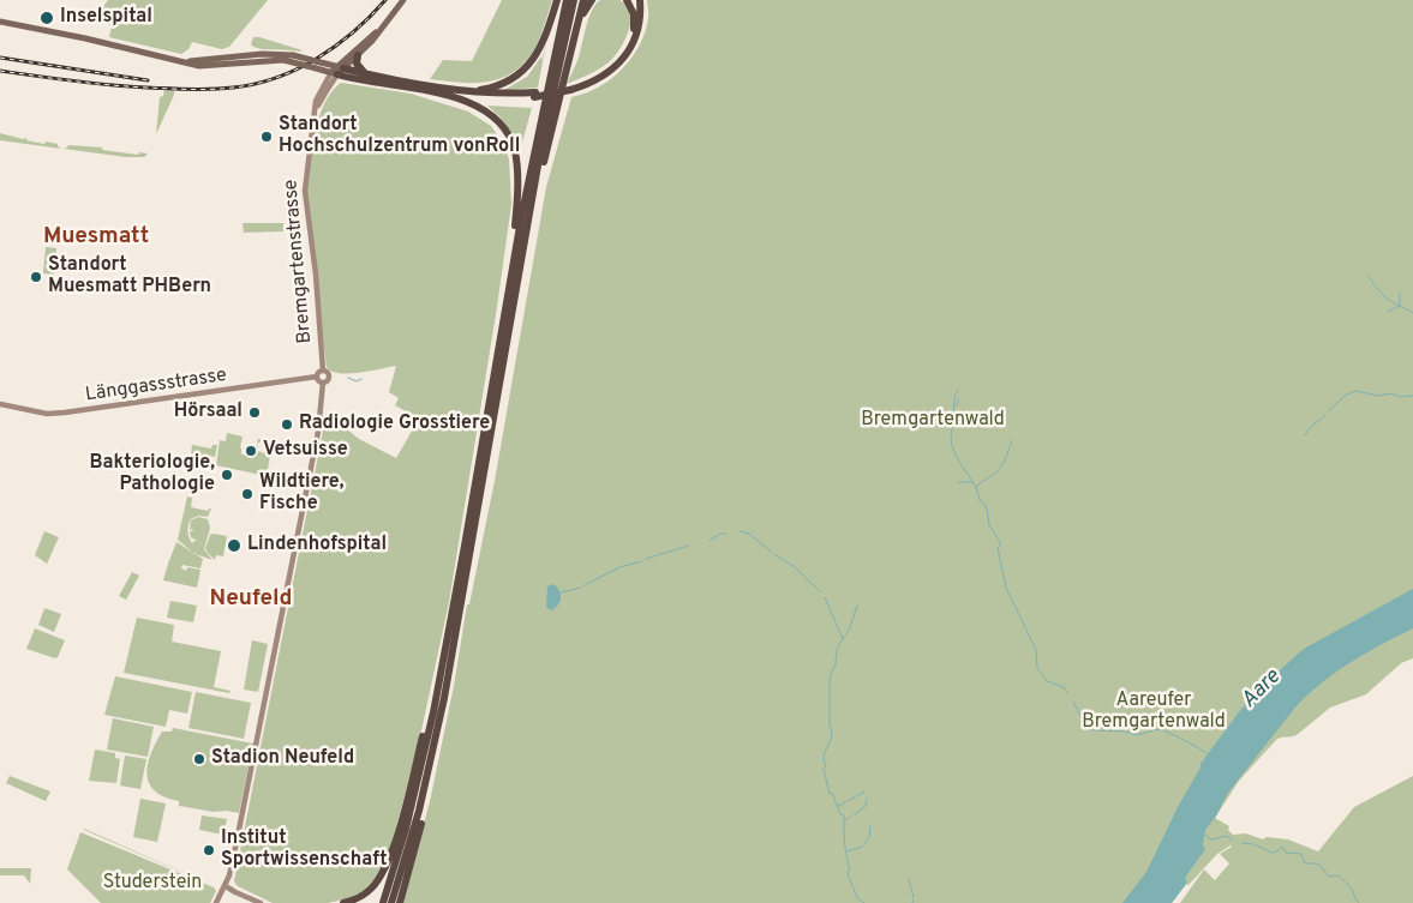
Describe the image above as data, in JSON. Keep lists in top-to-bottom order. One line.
{"streets":{"main road":["Bremgartenstrasse","Länggassstrasse"]},"crossings":[["Bremgartenstrasse","Länggassstrasse"]],"districts":["Muesmatt","Neufeld"],"water":["Aare"],"parks":["Bremgartenwald","Aareufer Bremgartenwald","Studerstein"],"places":["Inselspital","Standort Hochschulzentrum vonRoll","Standort Muesmatt PHBern","Hörsaal","Radiologie Grosstiere","Vetsuisse","Bakteriologie, Pathologie","Wildtiere, Fische","Lindenhofspital","Stadion Neufeld","Institut Sportwissenschaft"]}
